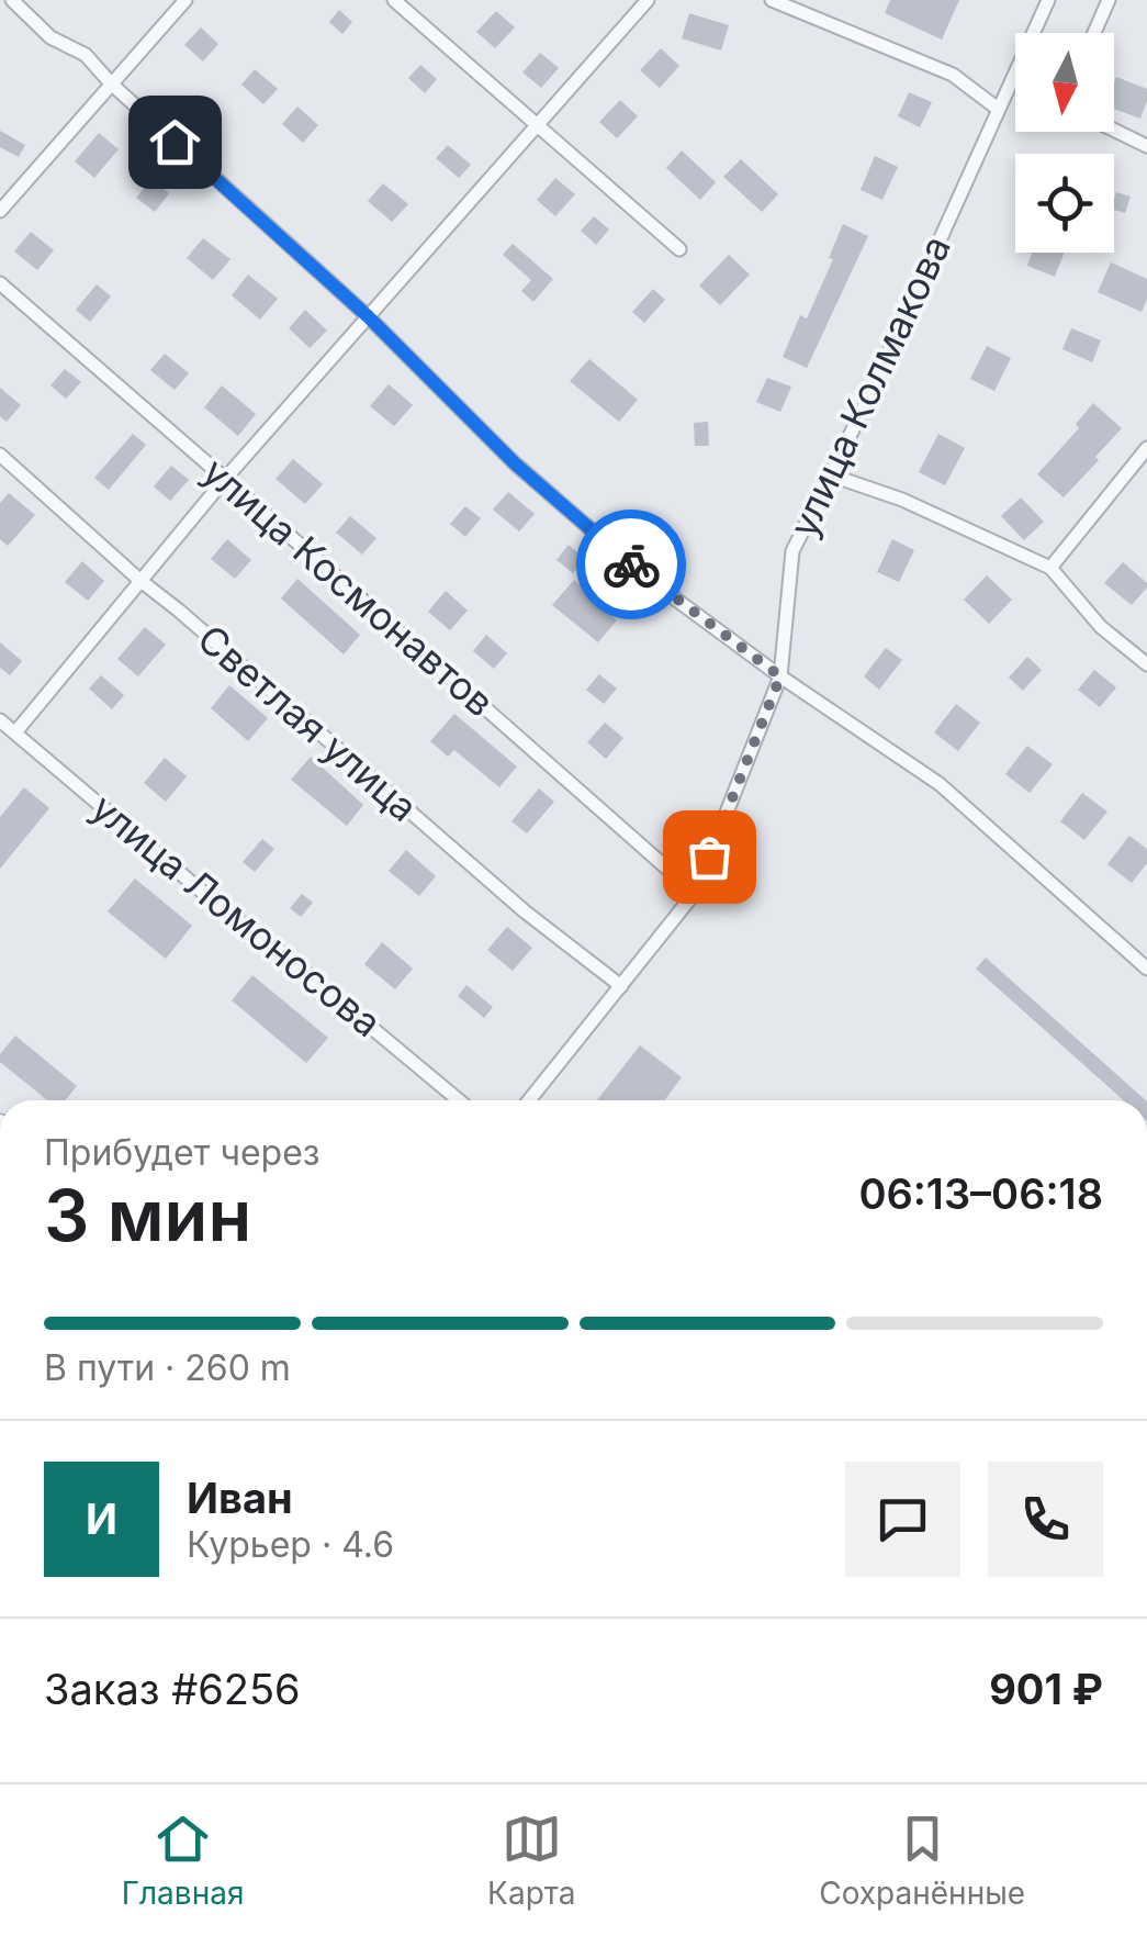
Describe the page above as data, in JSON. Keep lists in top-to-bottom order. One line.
{"streets":{"street":["улица Колмакова","улица Космонавтов","Светлая улица","улица Ломоносова"]},"crossings":[["улица Колмакова","улица Космонавтов"],["улица Колмакова","Светлая улица"]],"north":"bottom","page":{"heading":["3 мин","Прибудет через","06:13–06:18"],"panel":["Иван","Курьер · 4.6","Заказ #6256","901 ₽"],"bar":"В пути · 260 m","round":"И","tabs":["Главная","Карта","Сохранённые"]}}
